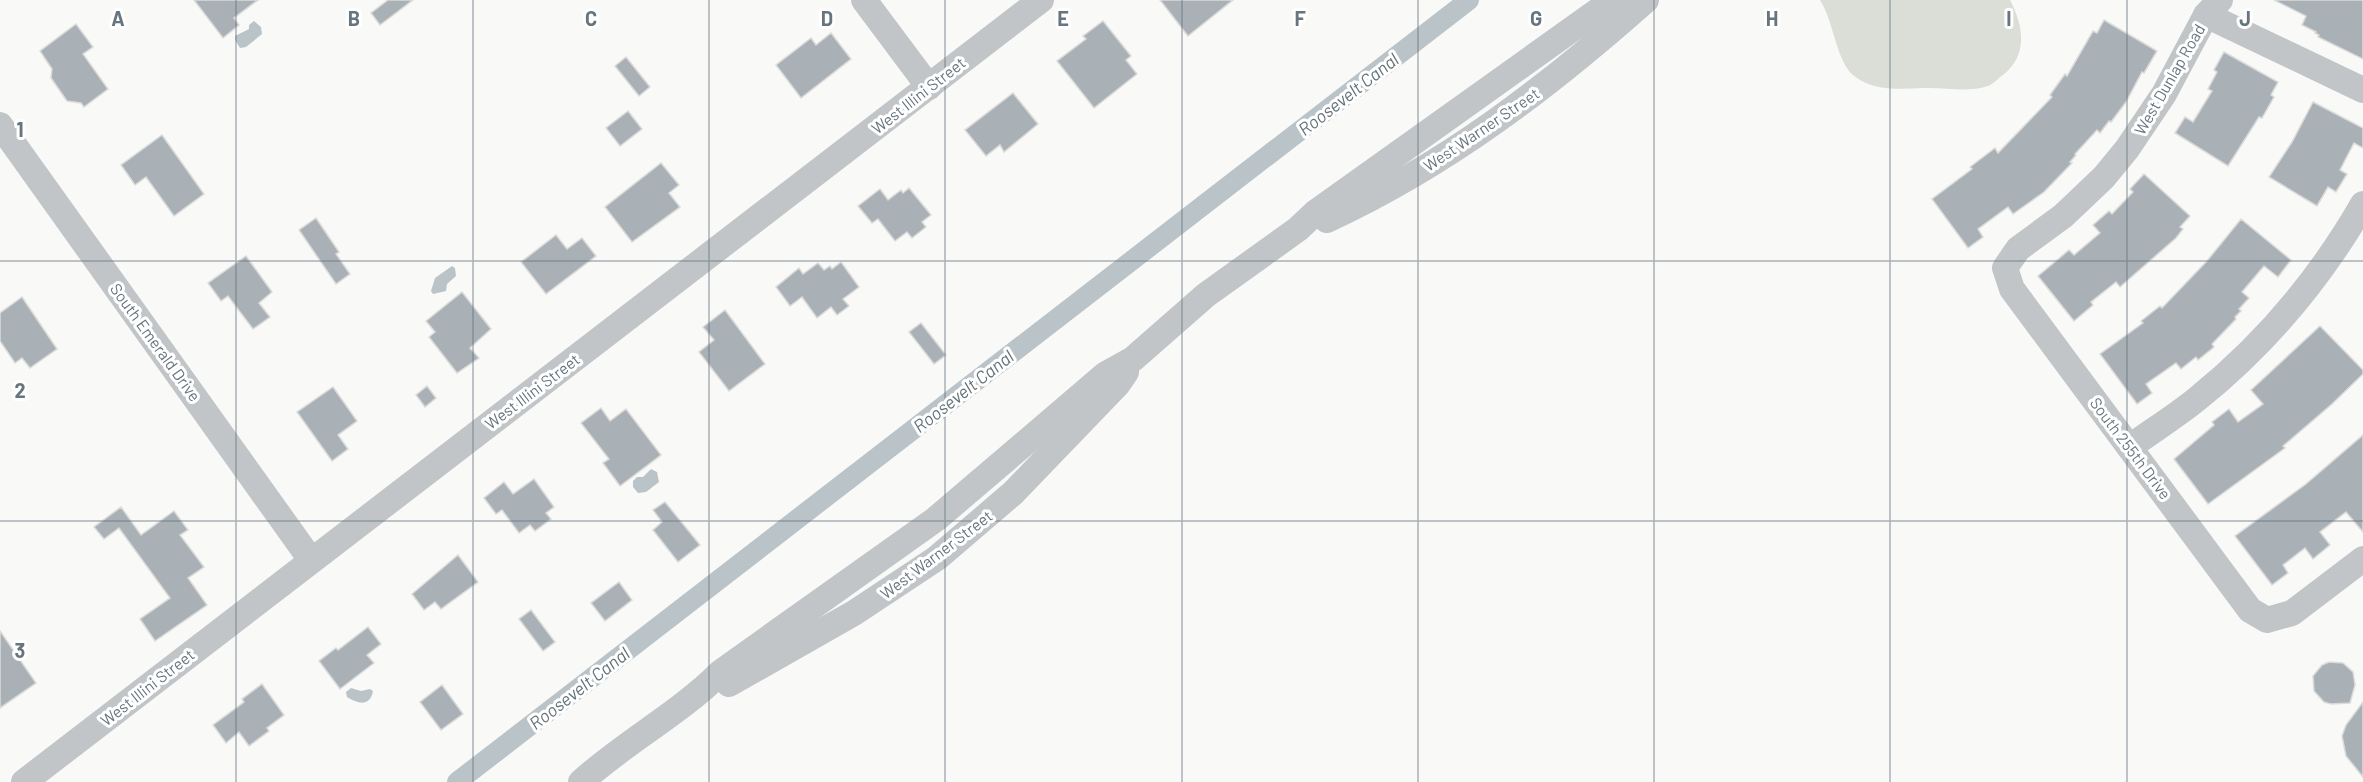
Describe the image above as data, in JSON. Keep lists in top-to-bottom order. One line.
{"streets":{"street":["West Dunlap Road","West Illini Street","West Warner Street","South Emerald Drive","South 255th Drive"]},"crossings":[["West Dunlap Road","South 255th Drive"],["West Illini Street","South Emerald Drive"]],"water":["Roosevelt Canal"],"grid":{"columns":["A","B","C","D","E","F","G","H","I","J"],"rows":["1","2","3"]}}
